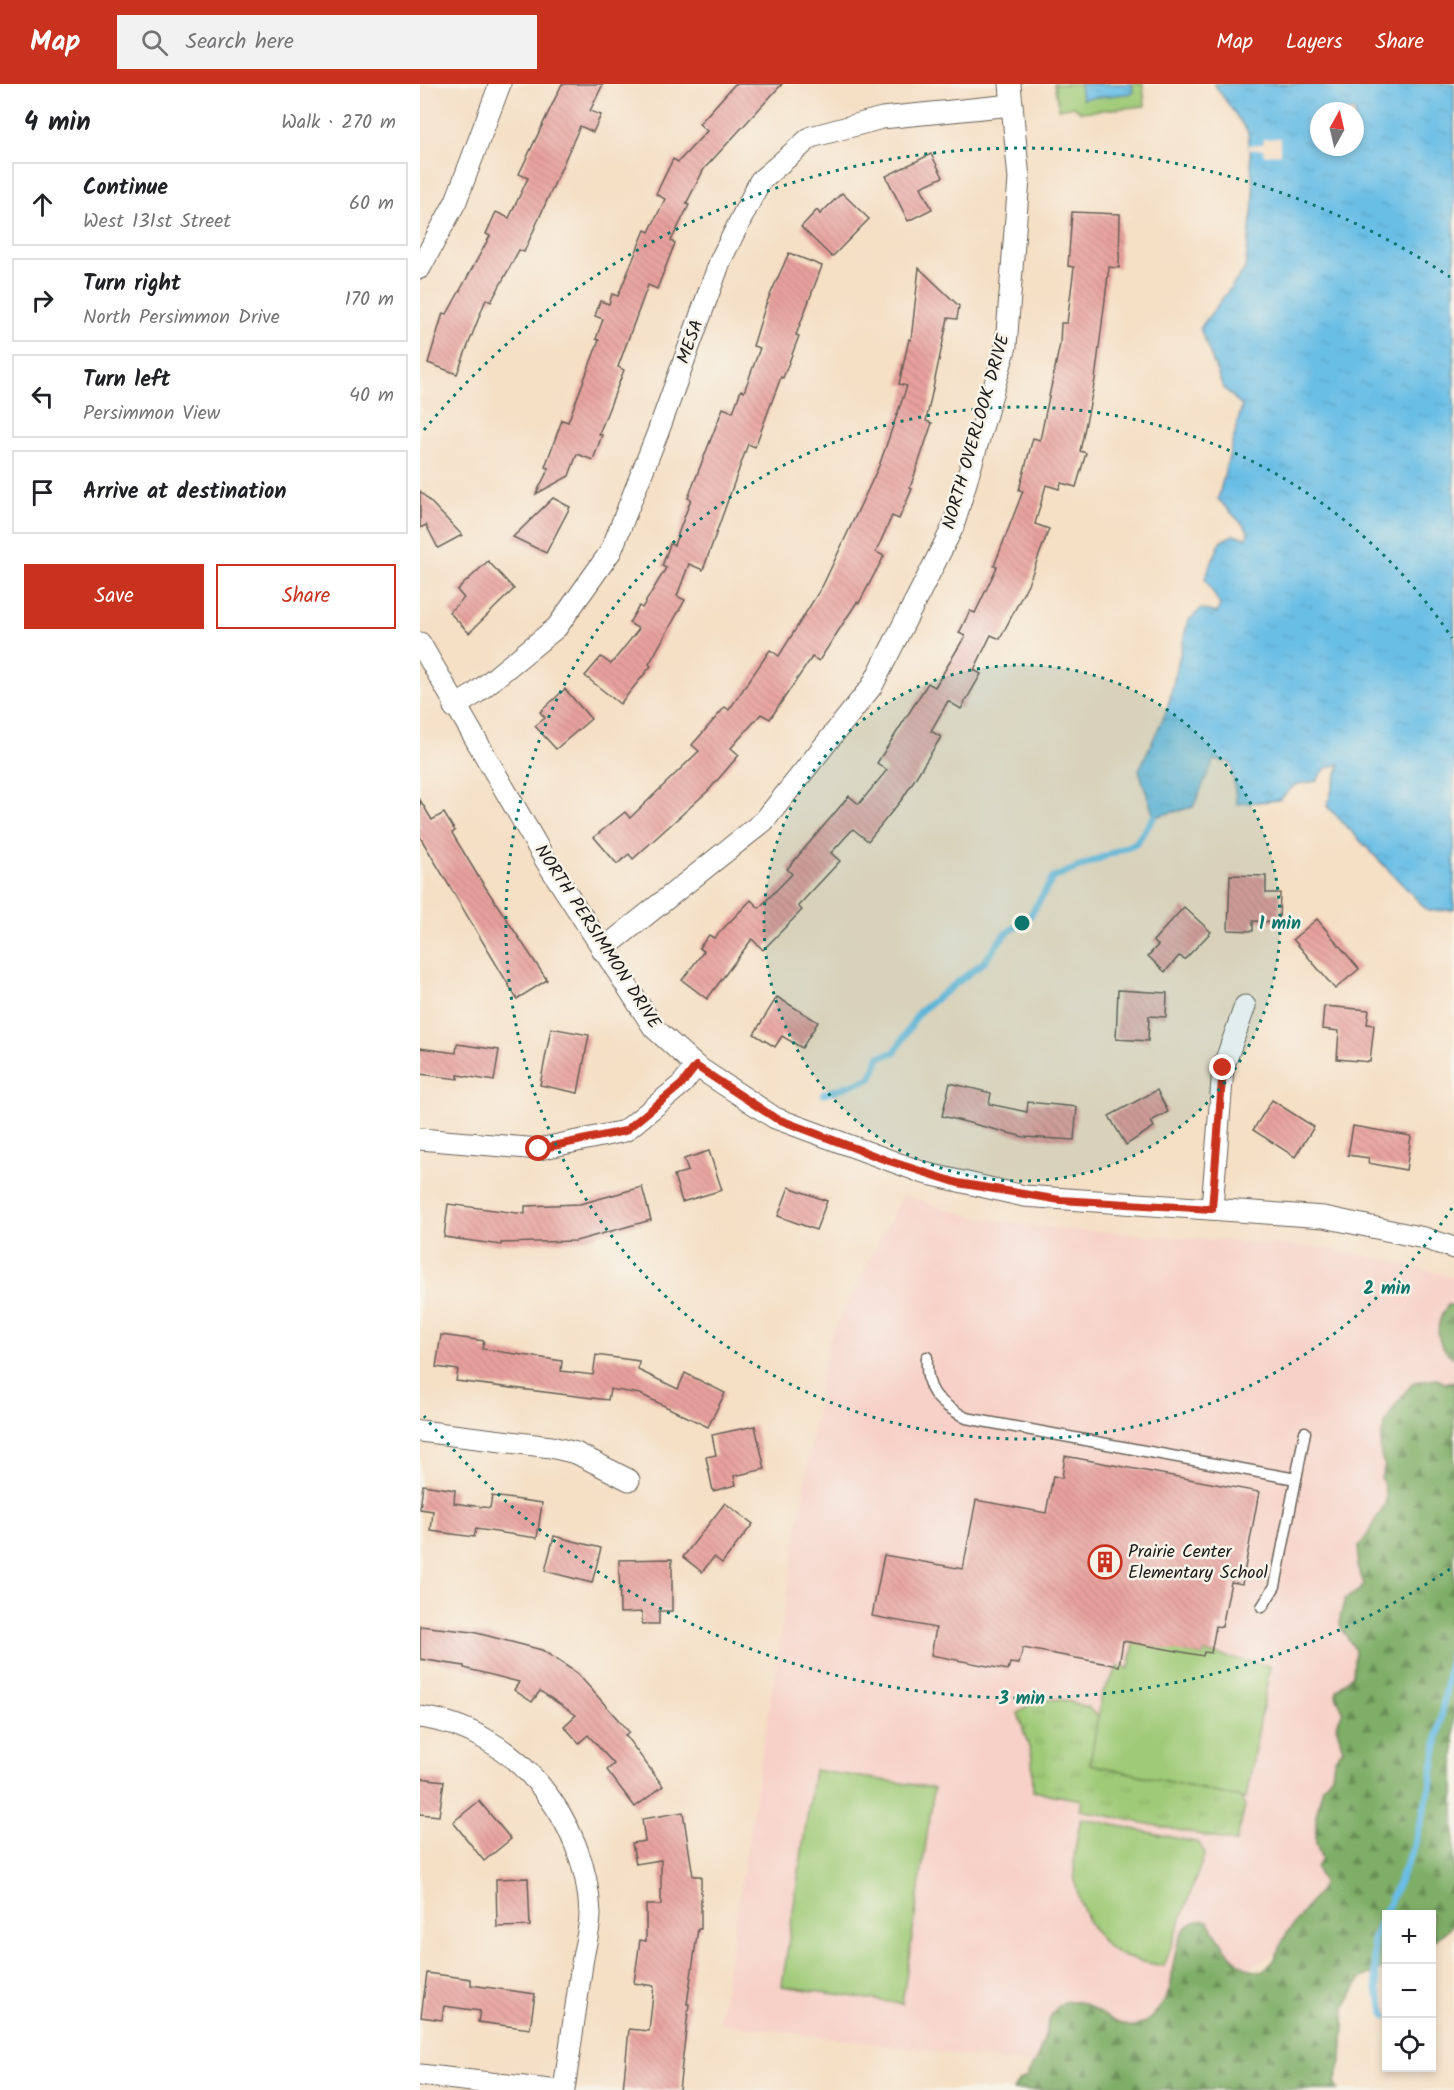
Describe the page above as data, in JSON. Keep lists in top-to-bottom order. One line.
{"streets":{"street":["MESA","NORTH OVERLOOK DRIVE","NORTH PERSIMMON DRIVE"]},"crossings":[["MESA","NORTH OVERLOOK DRIVE"],["MESA","NORTH PERSIMMON DRIVE"],["NORTH OVERLOOK DRIVE","NORTH PERSIMMON DRIVE"]],"places":{"building":["Prairie Center Elementary School"]},"north":"top","page":{"header":"Map","search":"Search here","nav":["Map","Layers","Share"],"heading":["4 min","Walk · 270 m"],"list":[["Continue","West 131st Street","60 m"],["Turn right","North Persimmon Drive","170 m"],["Turn left","Persimmon View","40 m"],"Arrive at destination"],"buttons":["Save","Share"],"map_buttons":["+","−"]},"rings":["1 min","2 min","3 min"]}
